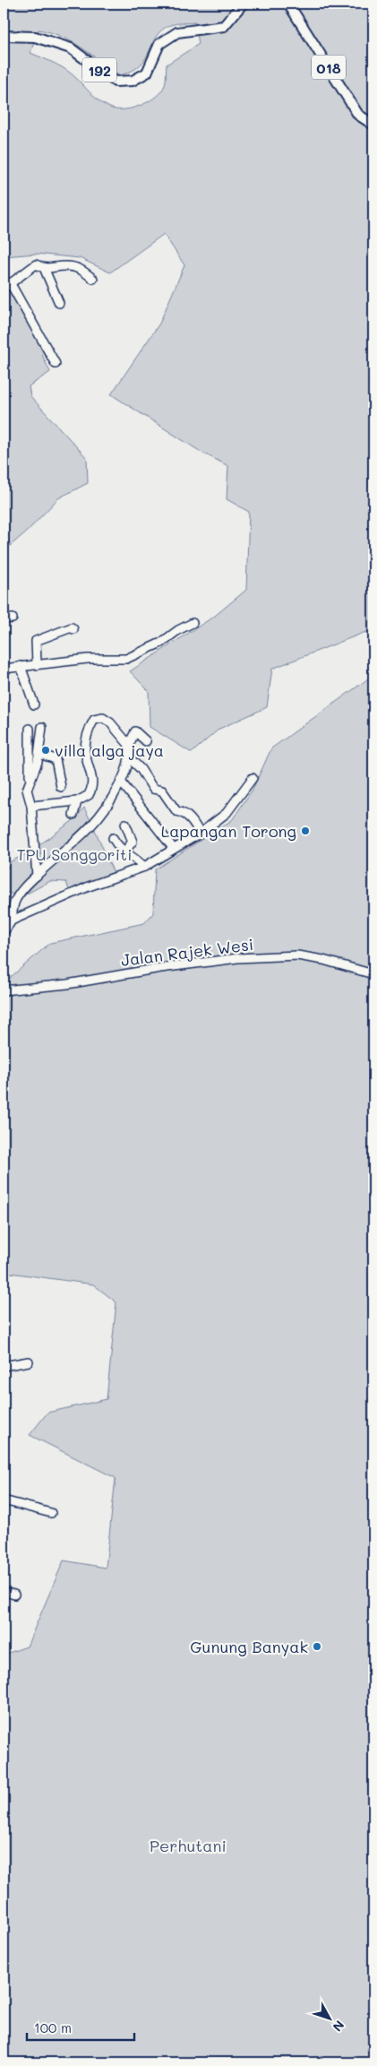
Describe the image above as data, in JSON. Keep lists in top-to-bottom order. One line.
{"streets":{"main road":["018","192"],"street":["Jalan Rajek Wesi"]},"parks":["TPU Songgoriti","Perhutani"],"places":["villa alga jaya","Lapangan Torong","Gunung Banyak"],"scale_bar":"100 m","north":"bottom right"}
